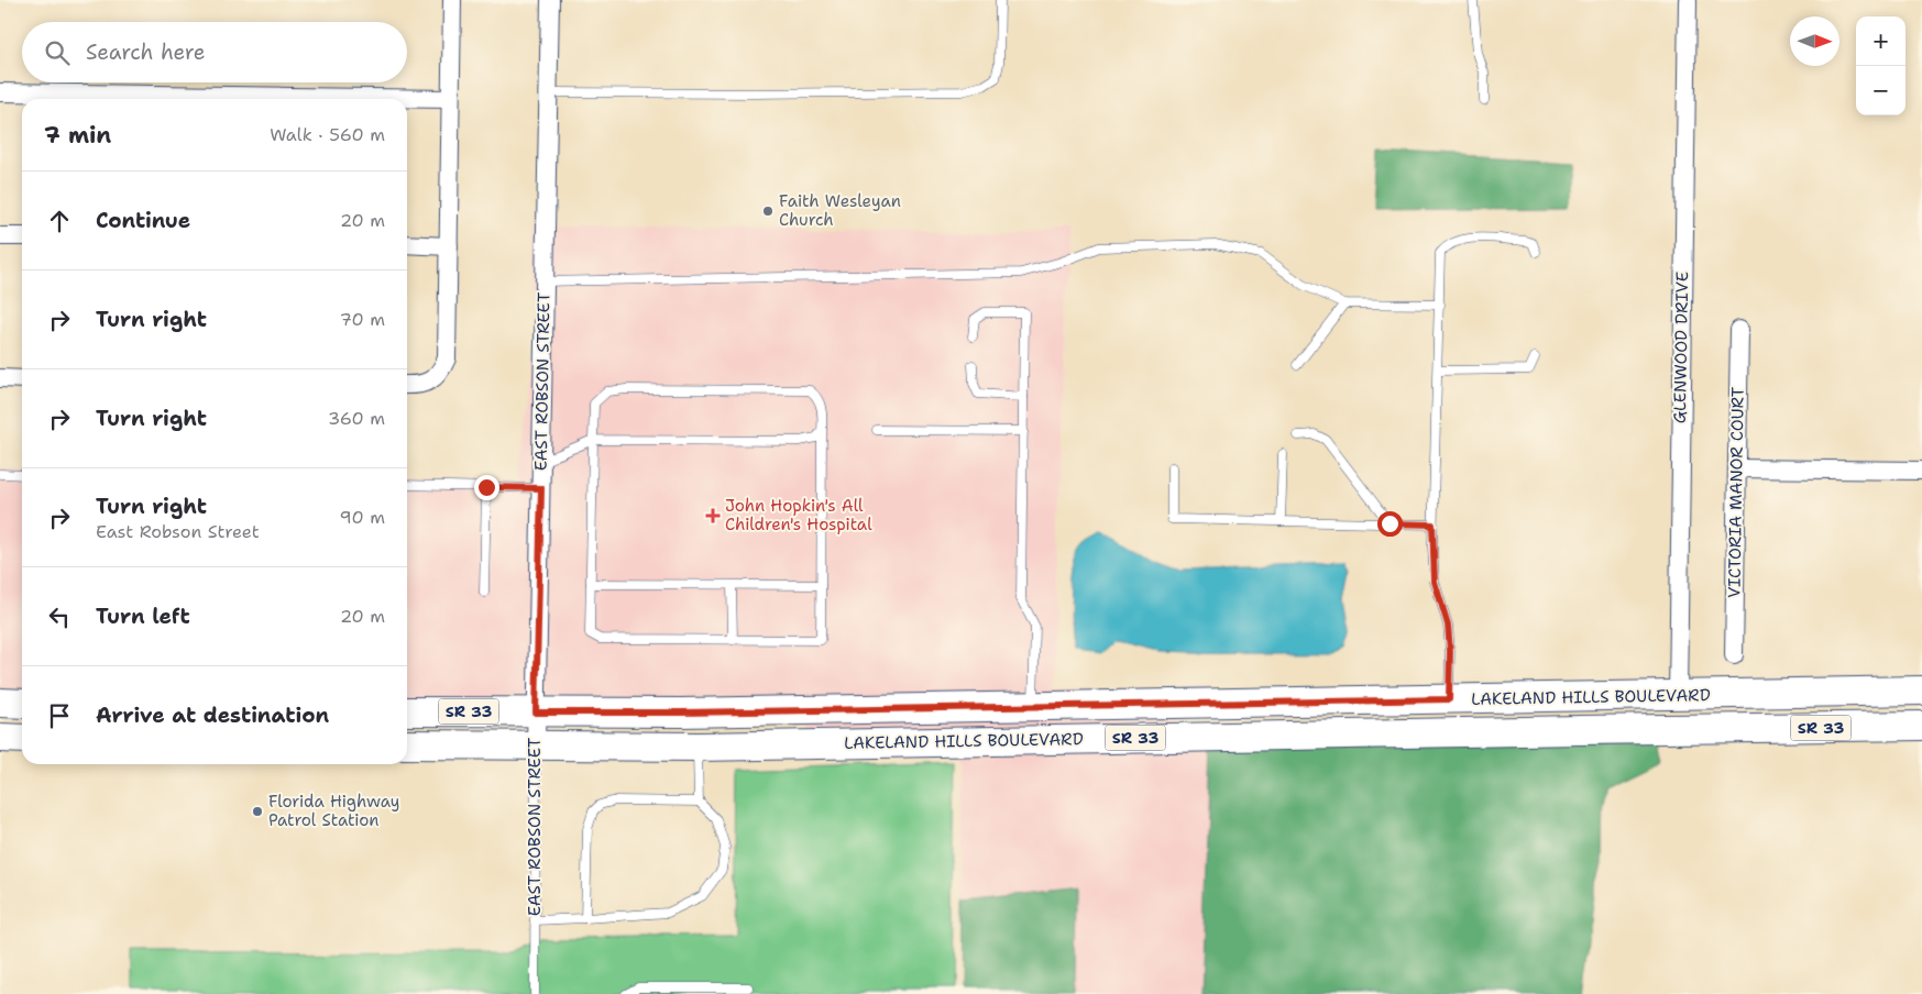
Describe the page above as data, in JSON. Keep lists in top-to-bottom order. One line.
{"streets":{"main road":["LAKELAND HILLS BOULEVARD","SR 33"],"street":["GLENWOOD DRIVE","EAST ROBSON STREET","VICTORIA MANOR COURT"]},"crossings":[["GLENWOOD DRIVE","LAKELAND HILLS BOULEVARD"],["EAST ROBSON STREET","LAKELAND HILLS BOULEVARD"]],"places":{"other":["Faith Wesleyan Church","Florida Highway Patrol Station"],"health":["John Hopkin's All Children's Hospital"]},"north":"right","page":{"map_buttons":["+","−"],"search":"Search here","heading":["7 min","Walk · 560 m"],"list":[["Continue","20 m"],["Turn right","70 m"],["Turn right","360 m"],["Turn right","East Robson Street","90 m"],["Turn left","20 m"],"Arrive at destination"]}}
